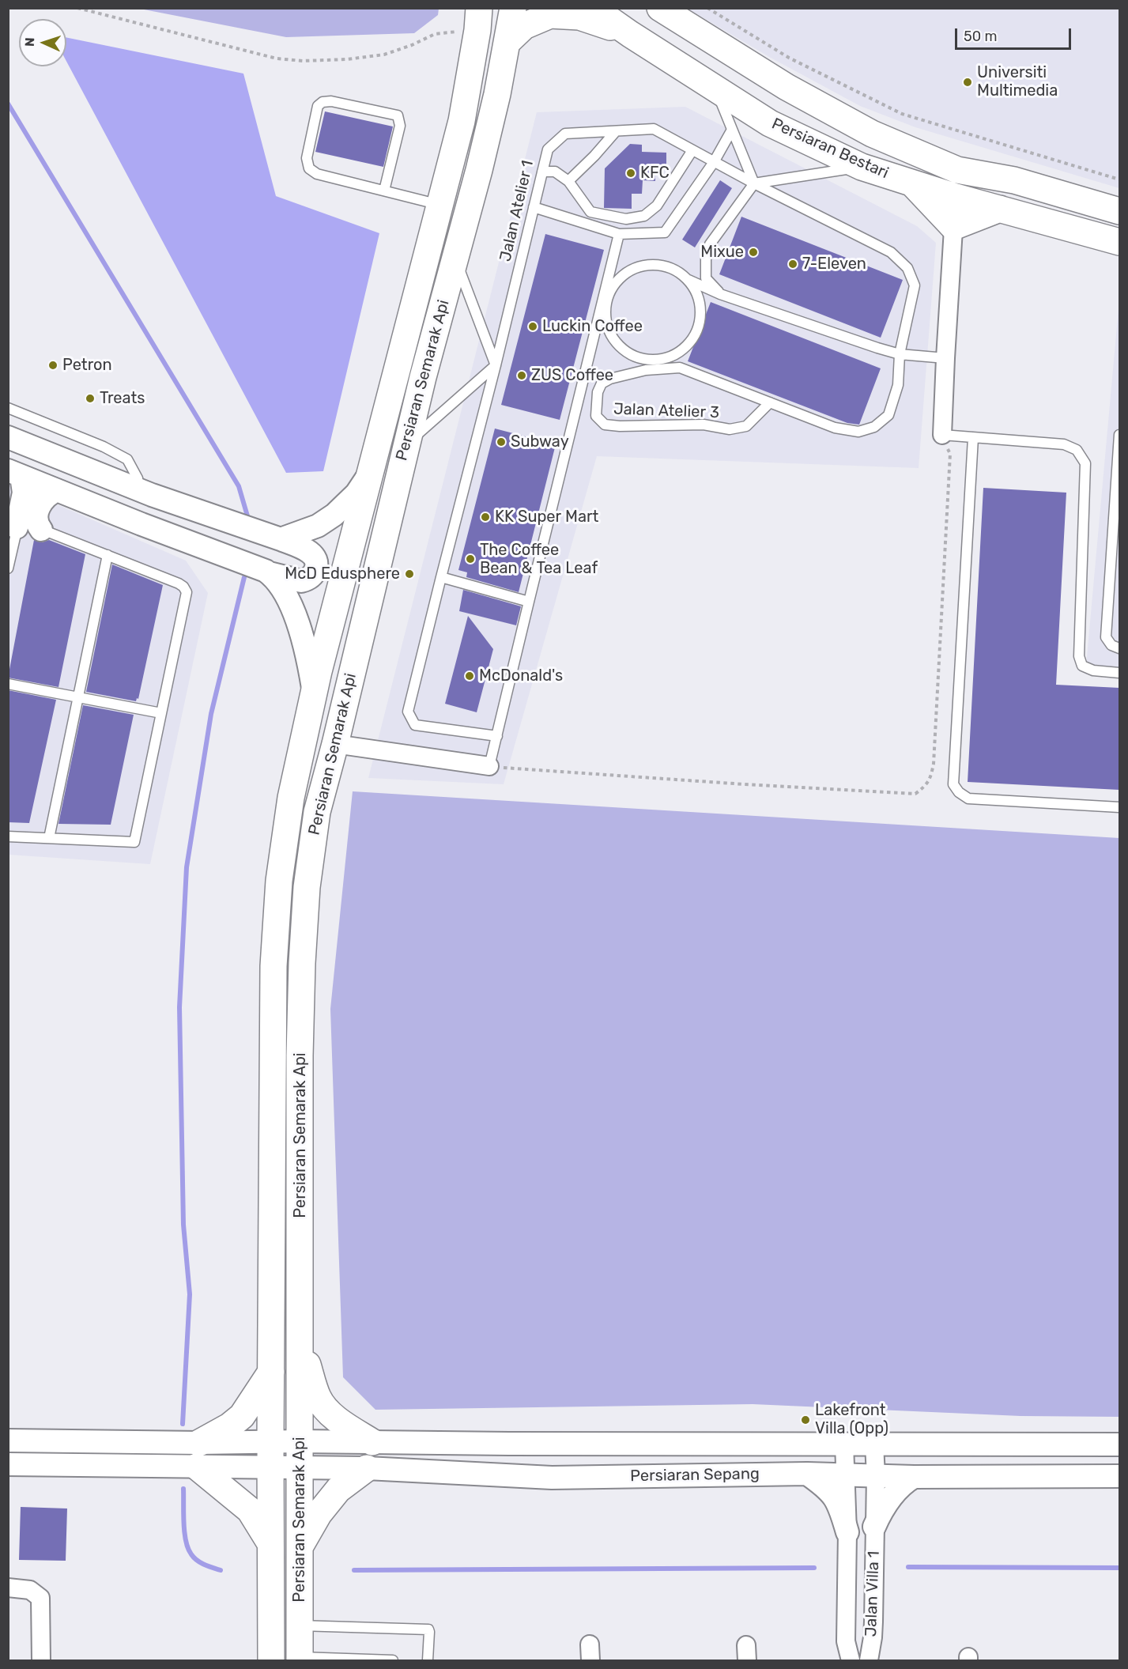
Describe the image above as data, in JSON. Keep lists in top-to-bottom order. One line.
{"streets":{"main road":["Persiaran Bestari","Persiaran Semarak Api"],"street":["Persiaran Sepang","Jalan Villa 1"],"lane":["Jalan Atelier 1","Jalan Atelier 3"]},"crossings":[["Jalan Atelier 1","Jalan Atelier 3"],["Persiaran Semarak Api","Persiaran Sepang"],["Persiaran Sepang","Jalan Villa 1"]],"places":["Universiti Multimedia","KFC","Mixue","7-Eleven","Luckin Coffee","Petron","ZUS Coffee","Treats","Subway","KK Super Mart","The Coffee Bean & Tea Leaf","McD Edusphere","McDonald's","Lakefront Villa (Opp)"],"scale_bar":"50 m","north":"left"}
